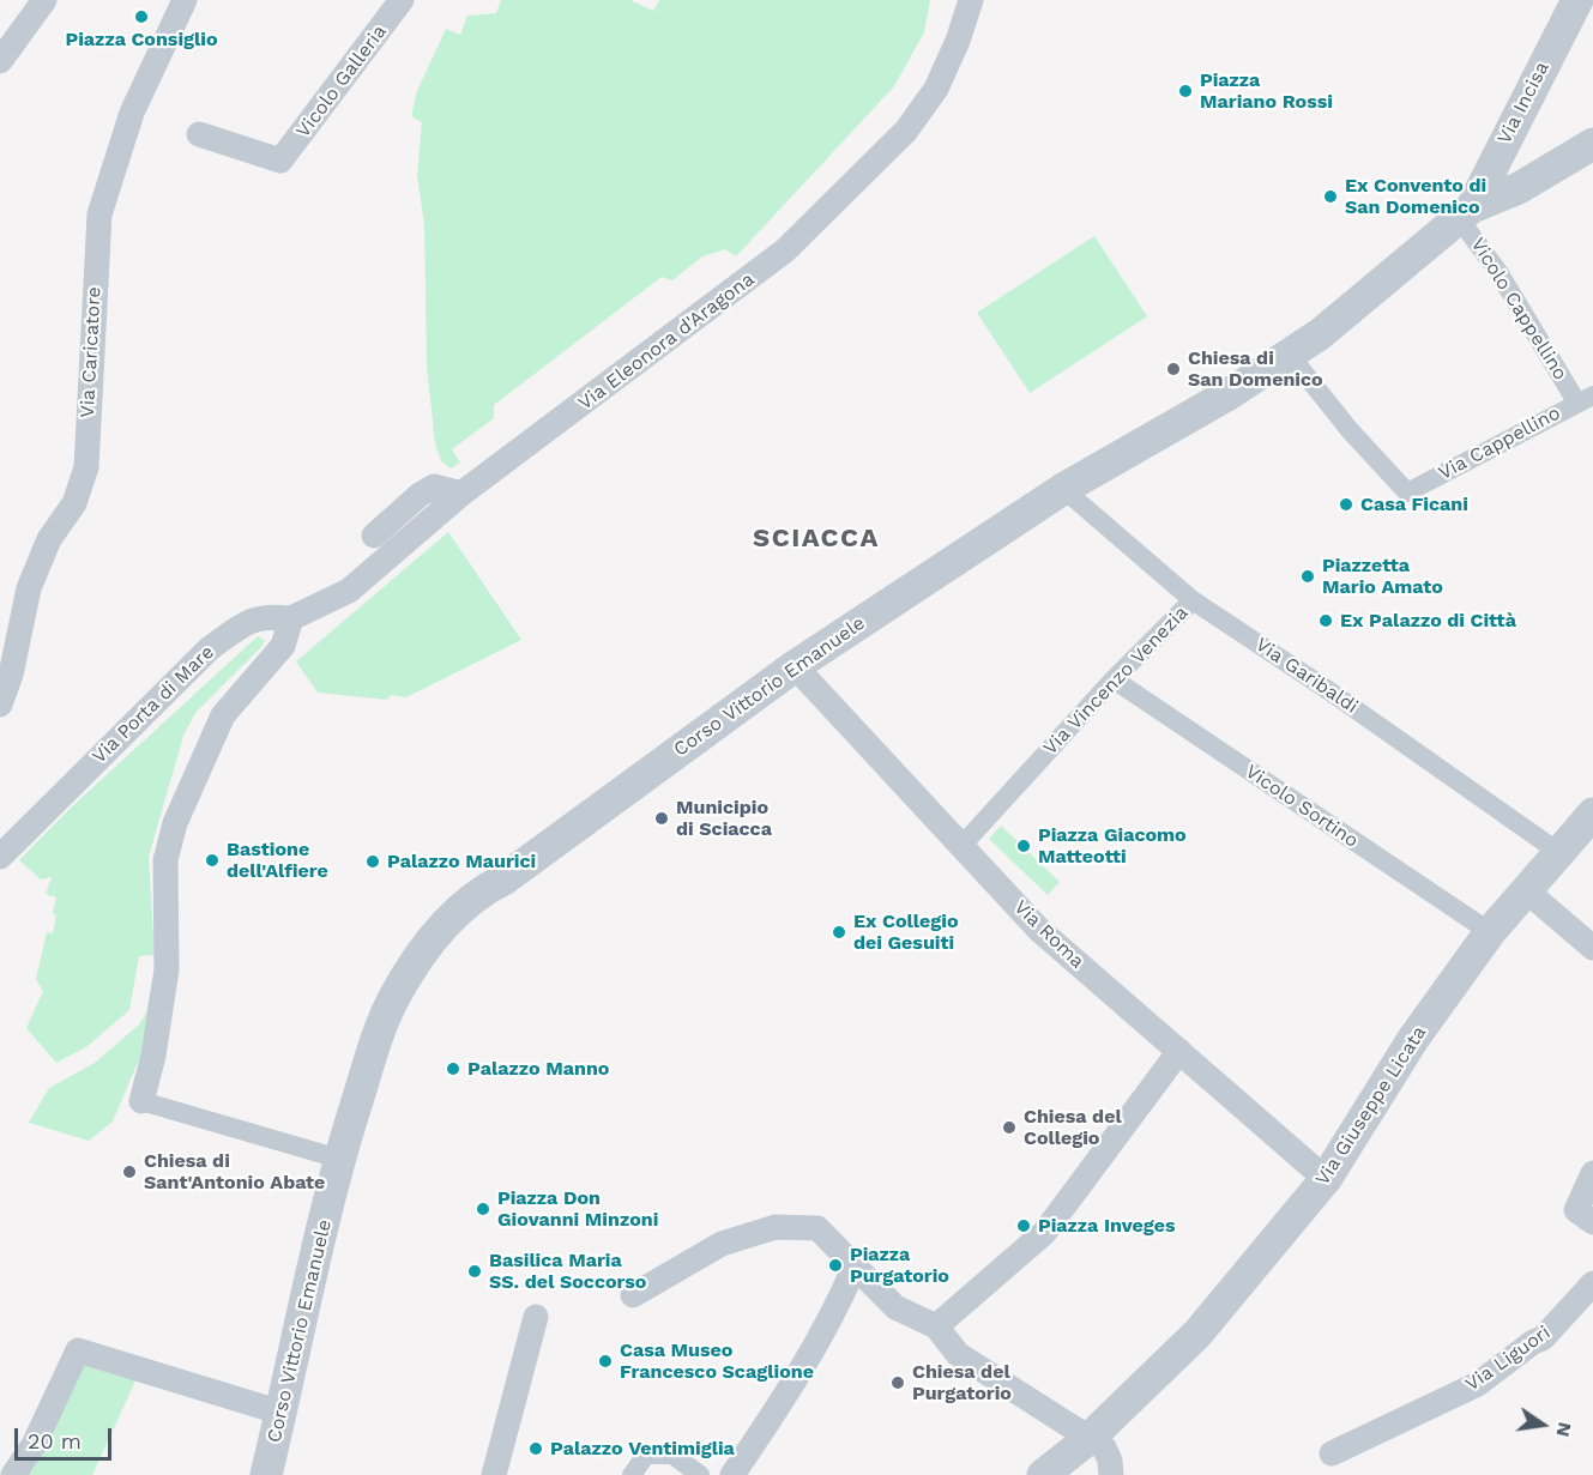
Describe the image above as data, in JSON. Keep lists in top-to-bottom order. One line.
{"streets":{"street":["Vicolo Galleria","Via Incisa","Vicolo Cappellino","Via Eleonora d'Aragona","Via Caricatore","Via Cappellino","Via Garibaldi","Via Vincenzo Venezia","Corso Vittorio Emanuele","Via Porta di Mare","Vicolo Sortino","Via Roma","Via Giuseppe Licata","Via Liguori"]},"crossings":[["Via Incisa","Vicolo Cappellino"],["Via Incisa","Corso Vittorio Emanuele"],["Vicolo Cappellino","Via Cappellino"],["Vicolo Cappellino","Corso Vittorio Emanuele"],["Via Eleonora d'Aragona","Via Porta di Mare"],["Via Cappellino","Corso Vittorio Emanuele"],["Via Garibaldi","Via Vincenzo Venezia"],["Via Garibaldi","Corso Vittorio Emanuele"],["Via Garibaldi","Via Giuseppe Licata"],["Via Vincenzo Venezia","Vicolo Sortino"],["Via Vincenzo Venezia","Via Roma"],["Corso Vittorio Emanuele","Via Roma"],["Vicolo Sortino","Via Giuseppe Licata"],["Via Roma","Via Giuseppe Licata"]],"districts":["SCIACCA"],"places":["Piazza Consiglio","Piazza Mariano Rossi","Ex Convento di San Domenico","Chiesa di San Domenico","Casa Ficani","Piazzetta Mario Amato","Ex Palazzo di Città","Municipio di Sciacca","Piazza Giacomo Matteotti","Bastione dell'Alfiere","Palazzo Maurici","Ex Collegio dei Gesuiti","Palazzo Manno","Chiesa del Collegio","Chiesa di Sant'Antonio Abate","Piazza Don Giovanni Minzoni","Piazza Inveges","Piazza Purgatorio","Basilica Maria SS. del Soccorso","Casa Museo Francesco Scaglione","Chiesa del Purgatorio","Palazzo Ventimiglia"],"scale_bar":"20 m","north":"right"}
